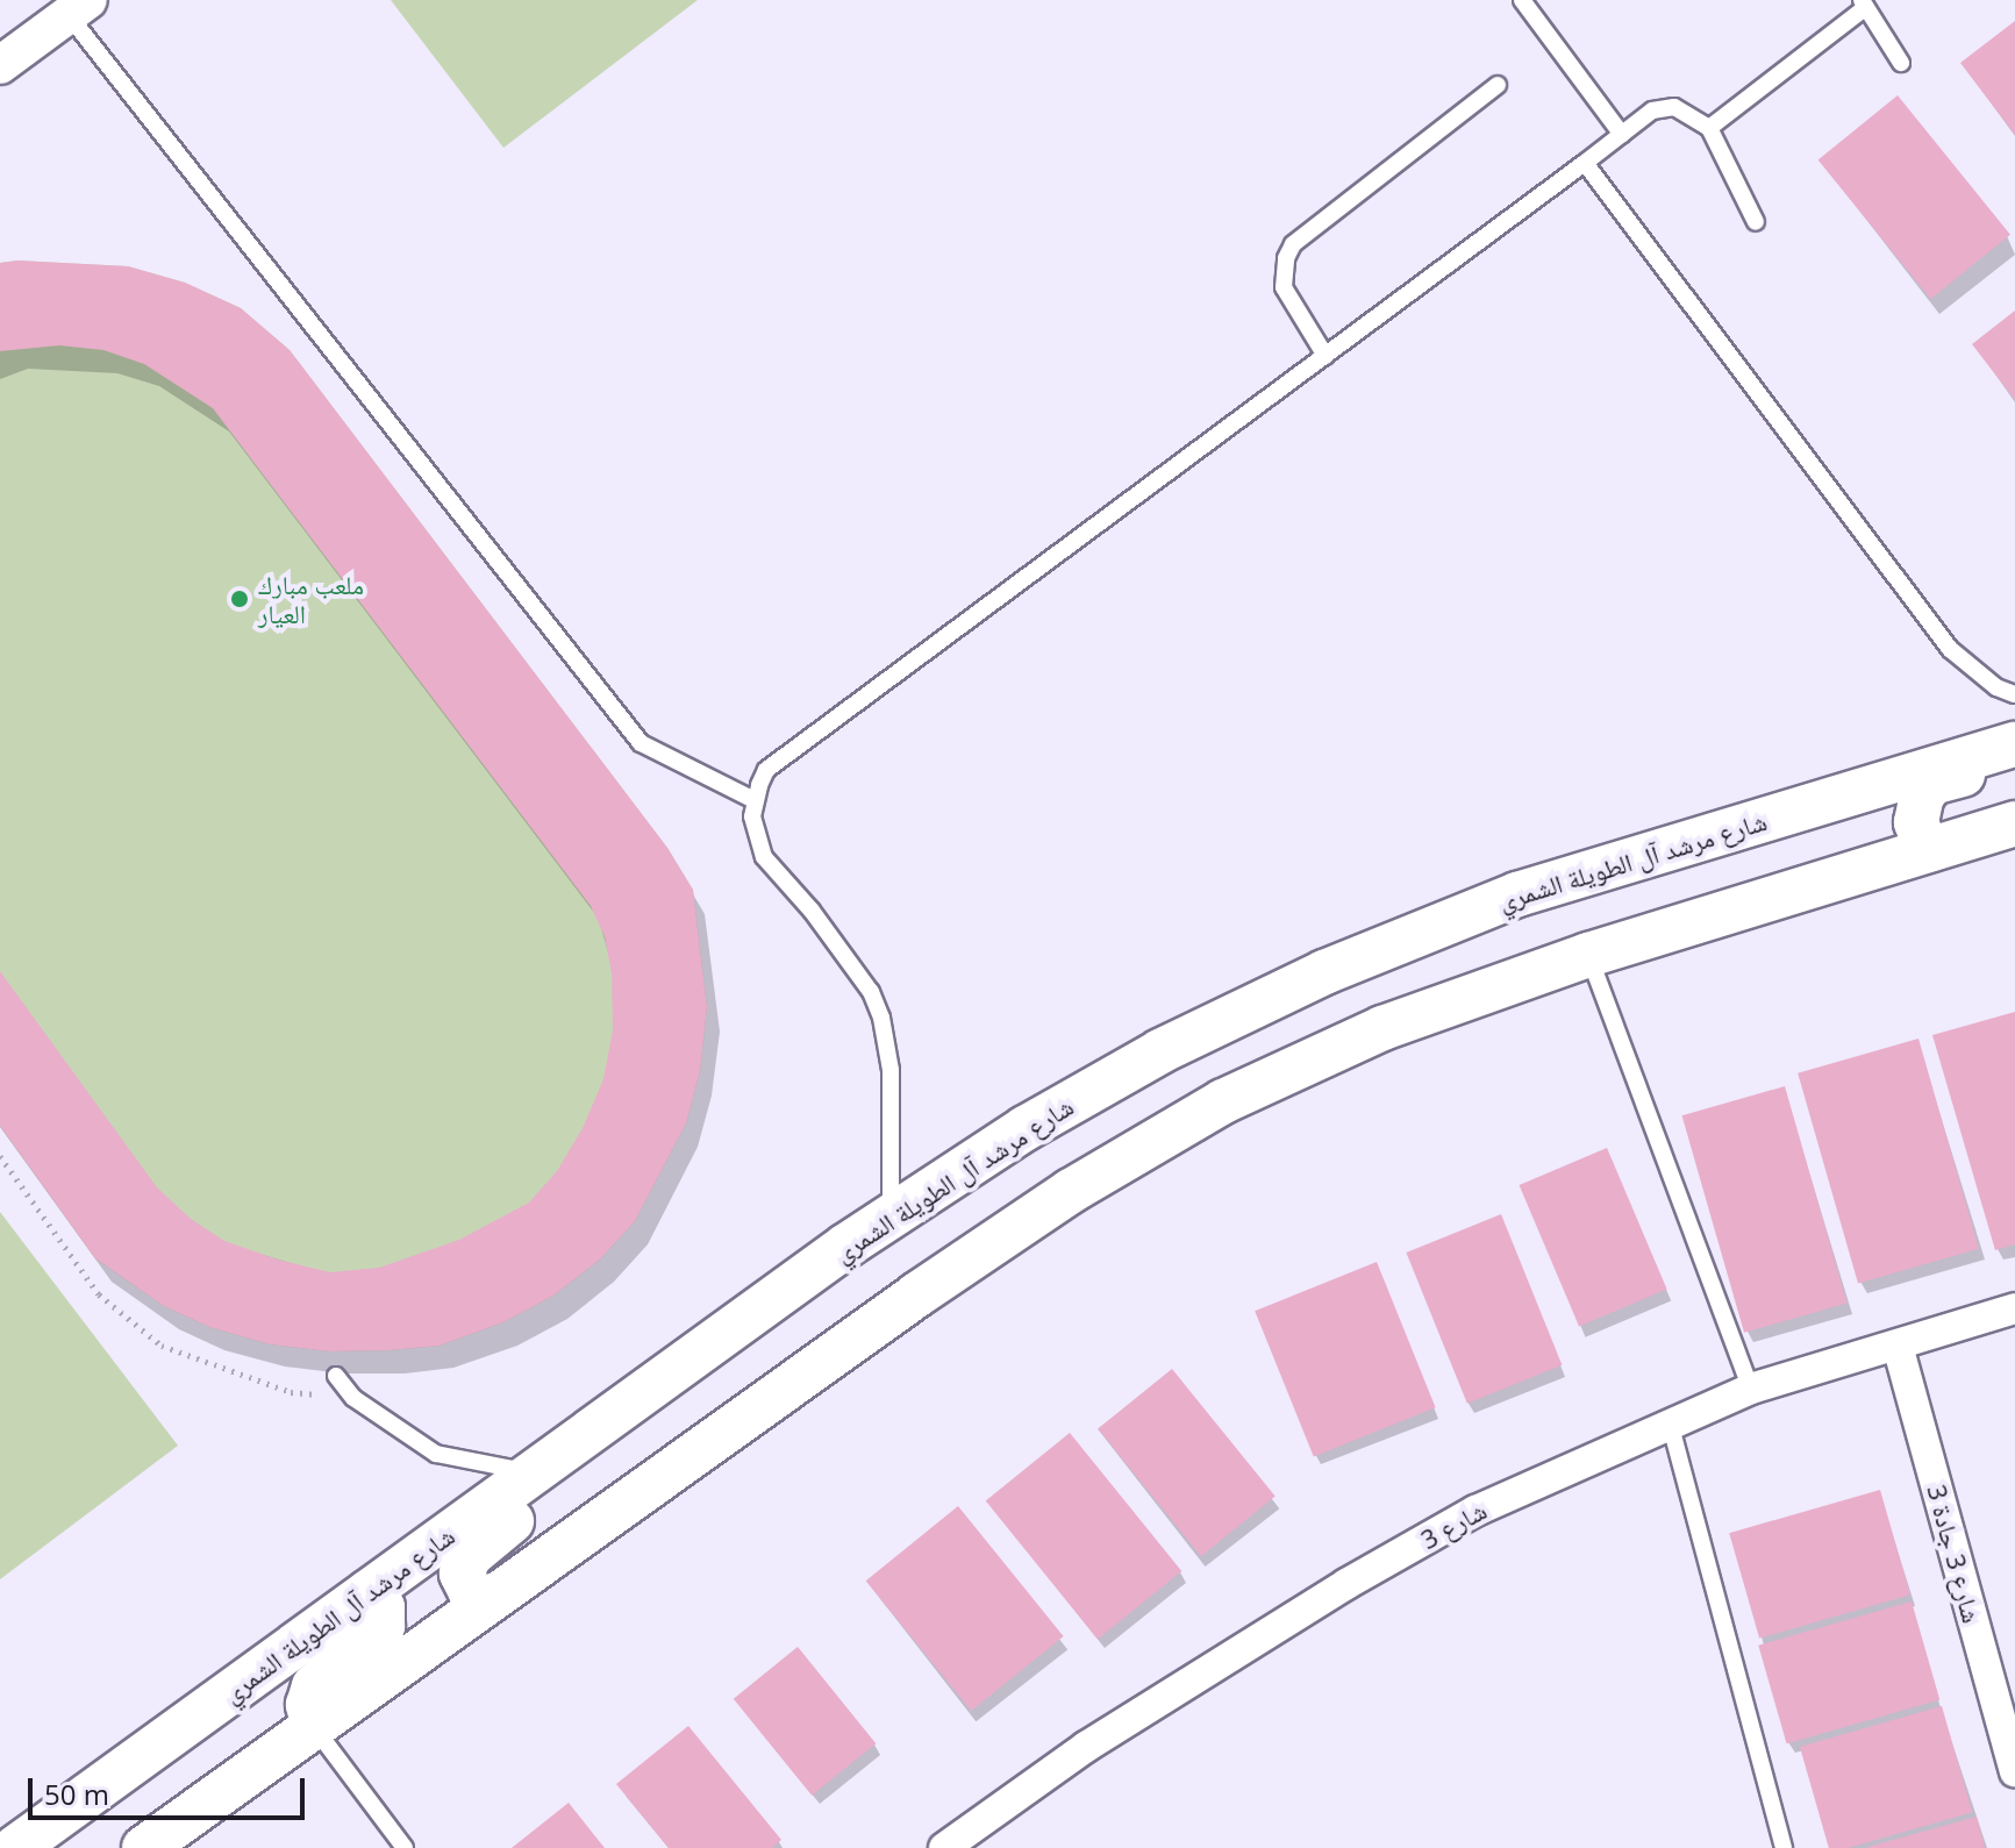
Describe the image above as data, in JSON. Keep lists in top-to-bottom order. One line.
{"streets":{"main road":["شارع مرشد آل الطويلة الشمري"],"street":["شارع 3","شارع 3 جادة 3"]},"crossings":[["شارع 3","شارع 3 جادة 3"]],"places":["ملعب مبارك العيار"],"scale_bar":"50 m"}
